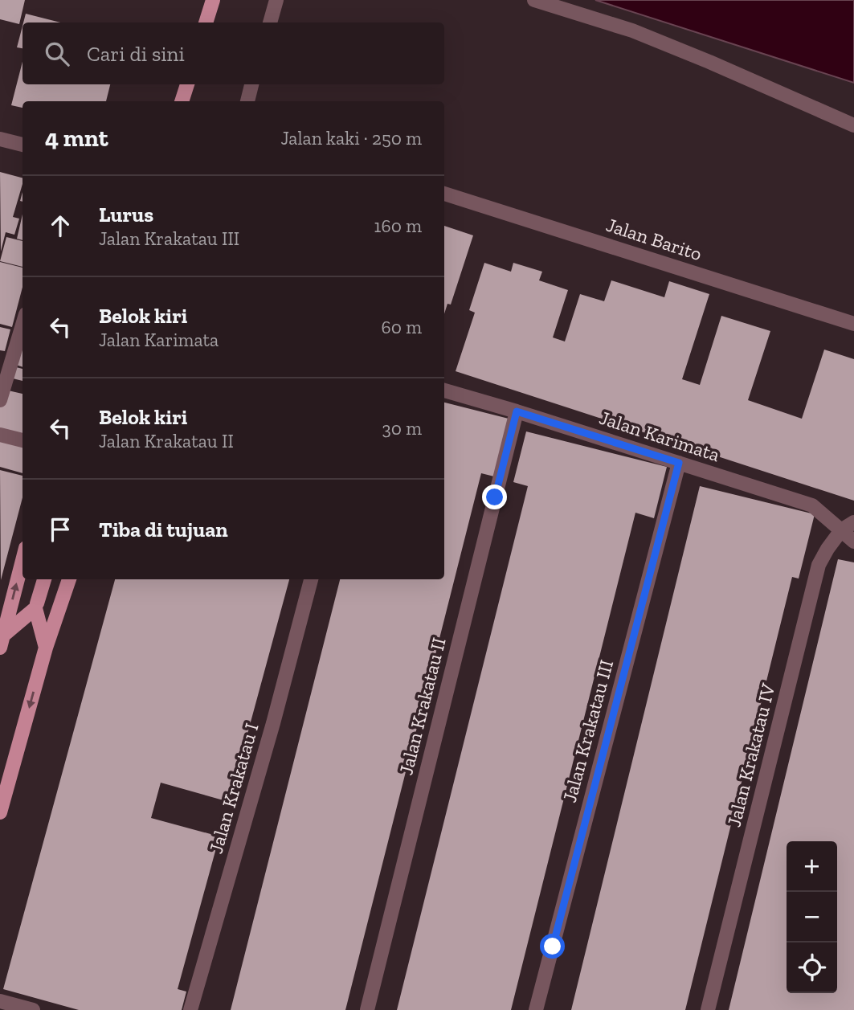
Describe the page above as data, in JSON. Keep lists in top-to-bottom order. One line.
{"streets":{"street":["Jalan Barito","Jalan Karimata","Jalan Krakatau II","Jalan Krakatau III","Jalan Krakatau IV","Jalan Krakatau I"]},"crossings":[["Jalan Karimata","Jalan Krakatau II"],["Jalan Karimata","Jalan Krakatau III"],["Jalan Karimata","Jalan Krakatau IV"]],"page":{"search":"Cari di sini","heading":["4 mnt","Jalan kaki · 250 m"],"list":[["Lurus","Jalan Krakatau III","160 m"],["Belok kiri","Jalan Karimata","60 m"],["Belok kiri","Jalan Krakatau II","30 m"],"Tiba di tujuan"],"map_buttons":["+","−"]}}
